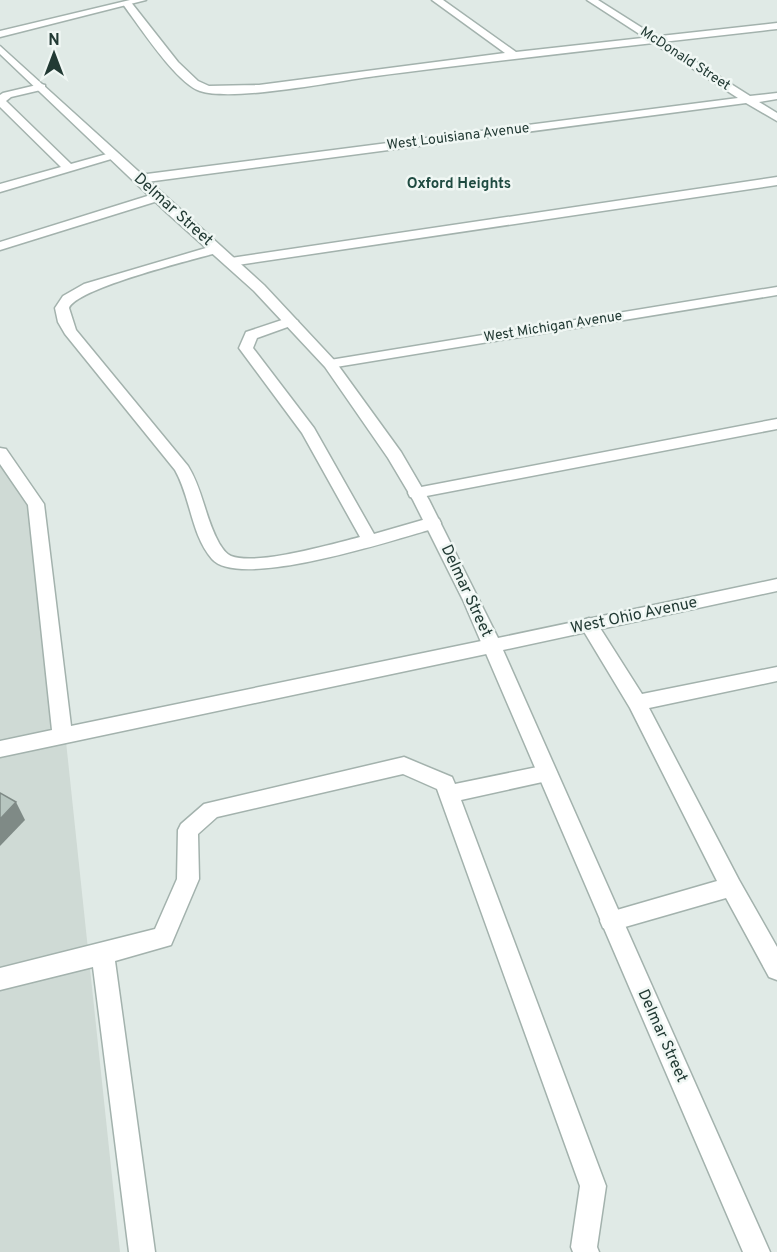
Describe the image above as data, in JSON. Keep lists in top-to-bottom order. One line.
{"streets":{"street":["McDonald Street","West Louisiana Avenue","Delmar Street","West Michigan Avenue","West Ohio Avenue"]},"crossings":[["McDonald Street","West Louisiana Avenue"],["West Louisiana Avenue","Delmar Street"],["Delmar Street","West Michigan Avenue"],["Delmar Street","West Ohio Avenue"]],"districts":["Oxford Heights"],"north":"top"}
